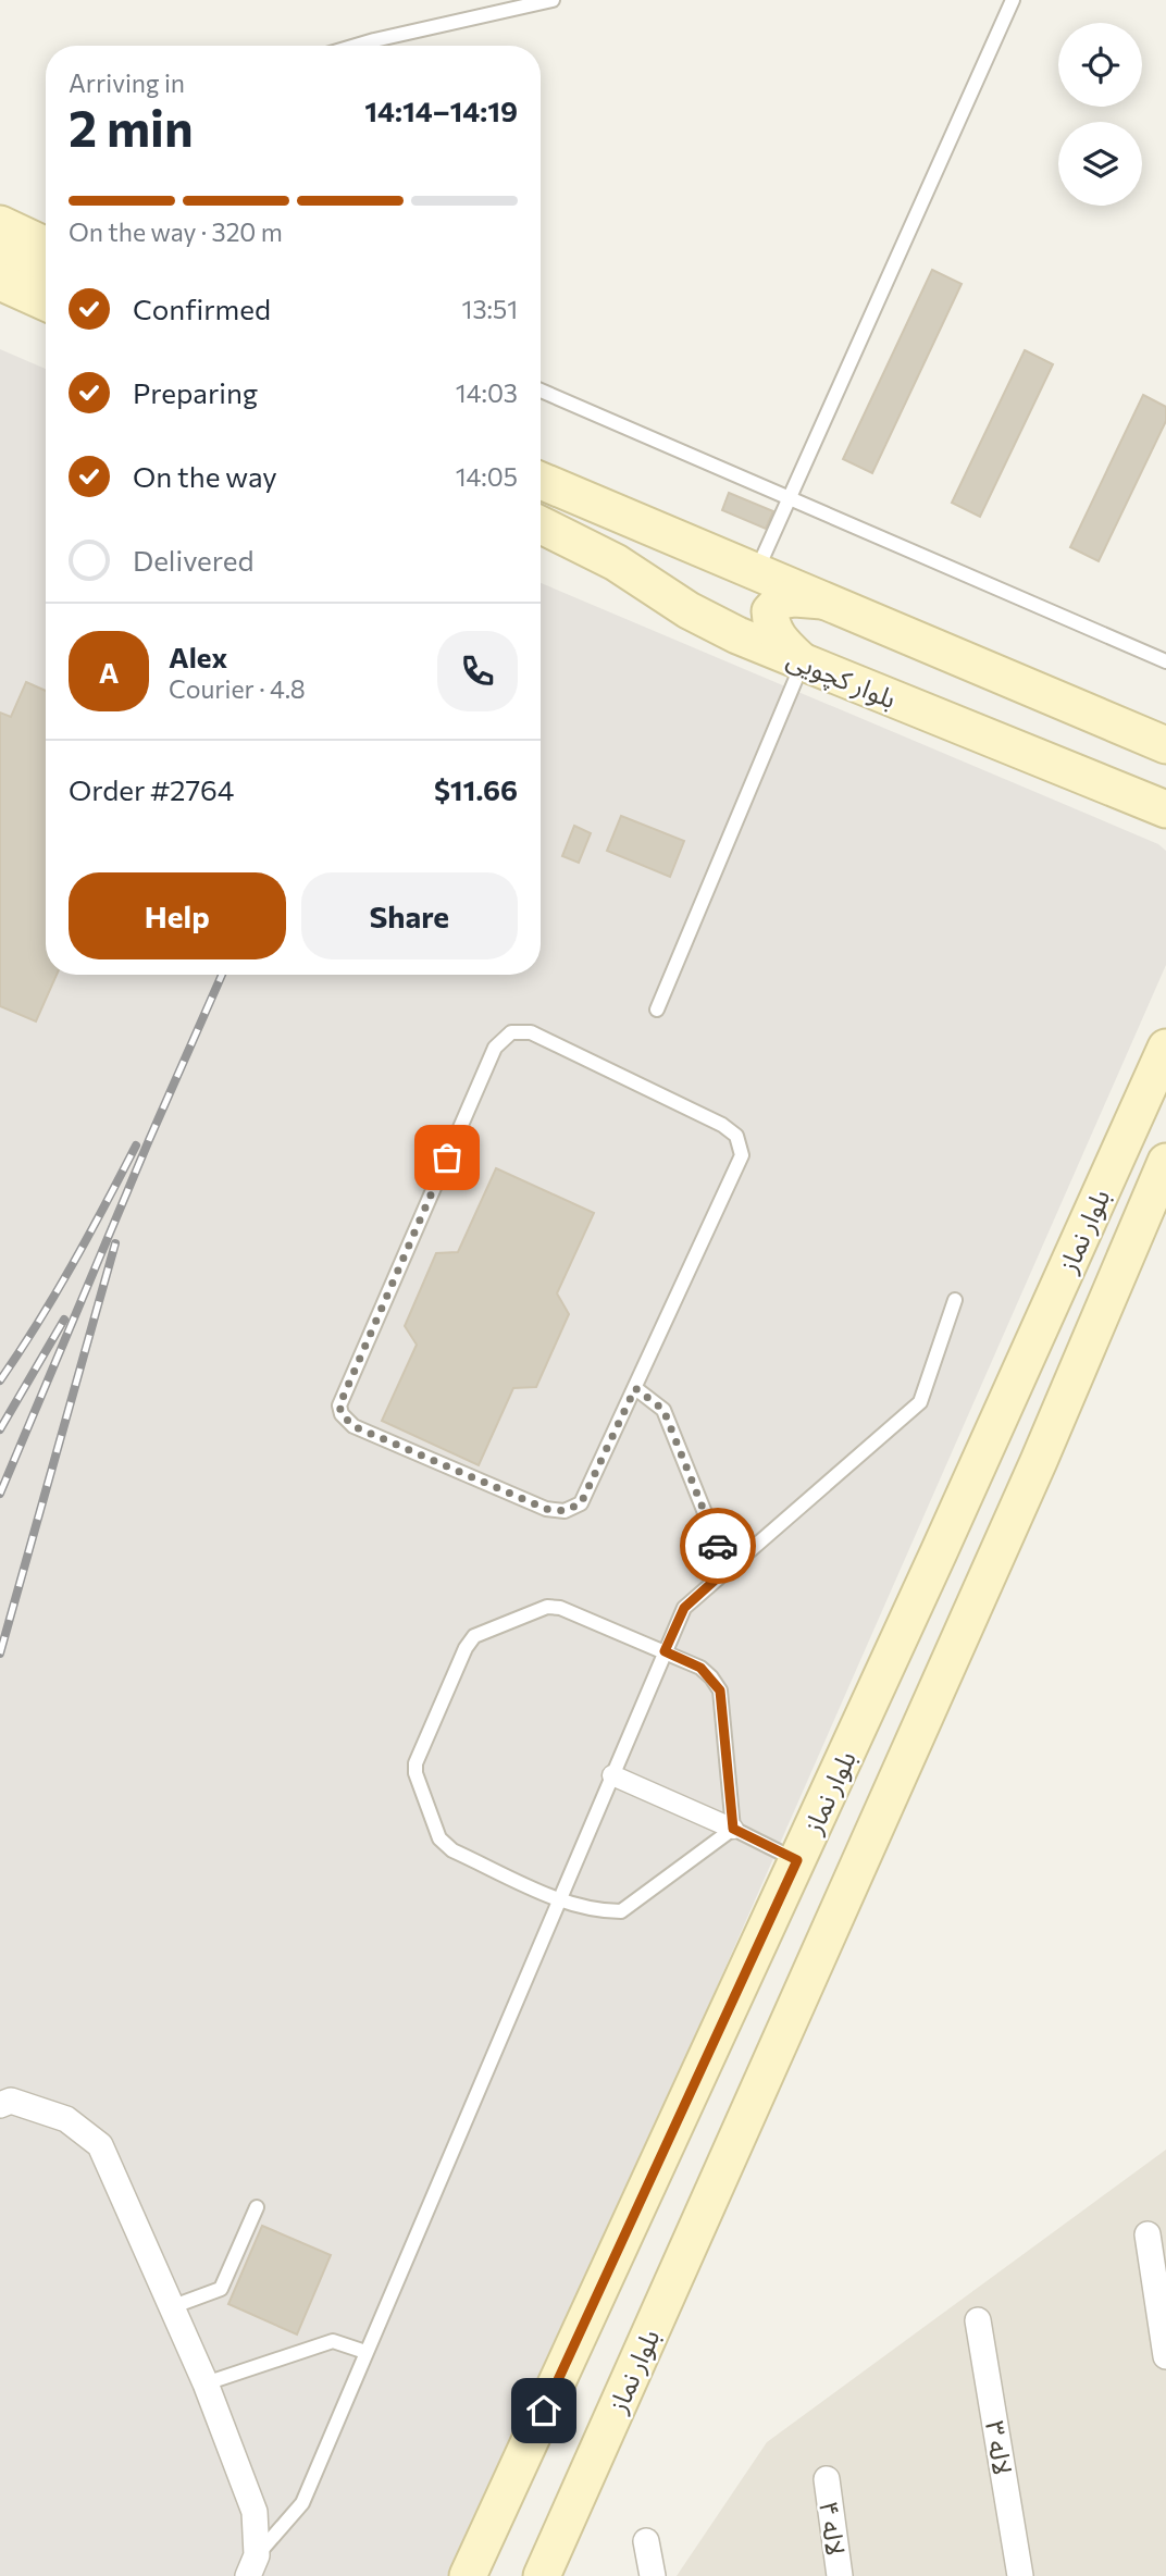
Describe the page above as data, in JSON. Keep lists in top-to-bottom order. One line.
{"streets":{"main road":["بلوار کچویی","بلوار نماز"],"street":["لاله ۳","لاله ۴"]},"page":{"heading":["2 min","Arriving in","14:14–14:19"],"panel":["Alex","Courier · 4.8","Order #2764","$11.66"],"bar":"On the way · 320 m","list":[["Confirmed","13:51"],["Preparing","14:03"],["On the way","14:05"],"Delivered"],"round":"A","buttons":["Help","Share"]}}
